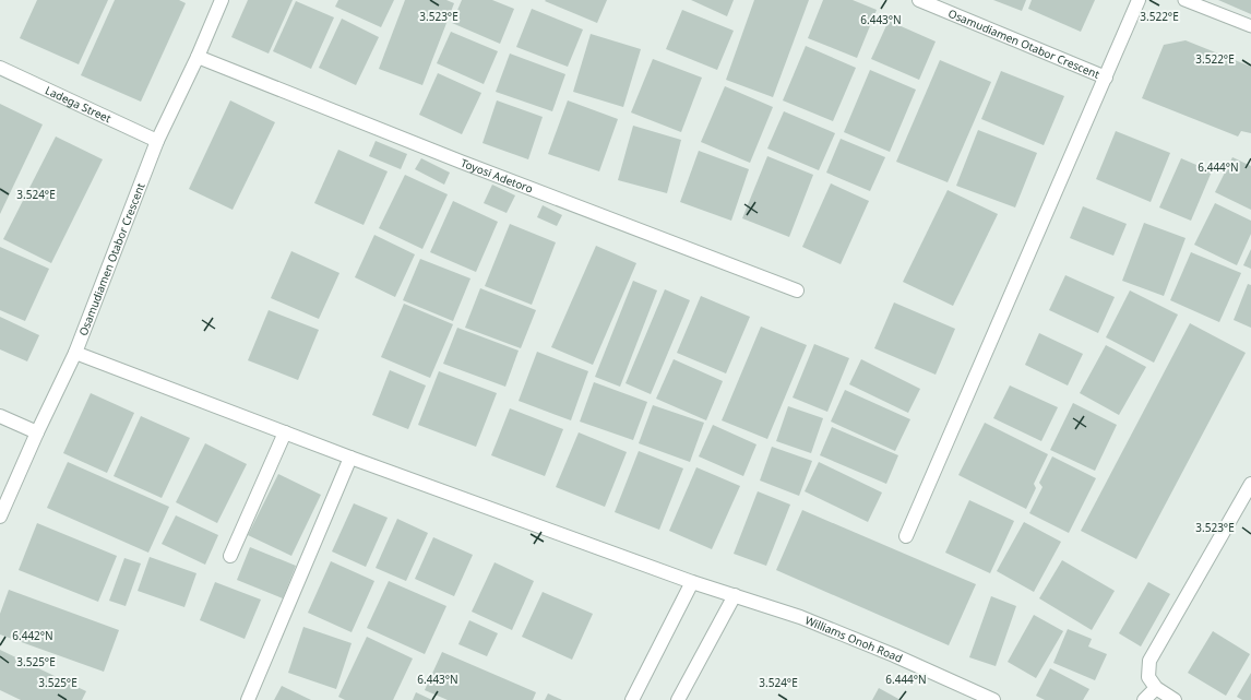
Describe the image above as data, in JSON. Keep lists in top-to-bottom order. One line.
{"streets":{"street":["Osamudiamen Otabor Crescent","Ladega Street","Toyosi Adetoro","Williams Onoh Road"]},"crossings":[["Osamudiamen Otabor Crescent","Ladega Street"],["Osamudiamen Otabor Crescent","Toyosi Adetoro"],["Osamudiamen Otabor Crescent","Williams Onoh Road"]],"coordinates":["3.522°E","3.523°E","6.443°N","6.444°N","3.524°E","6.442°N","3.525°E"]}
